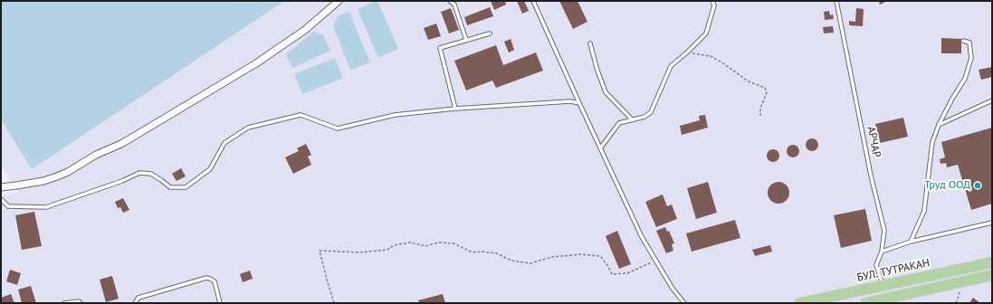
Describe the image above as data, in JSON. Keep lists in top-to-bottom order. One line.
{"streets":{"main road":["БУЛ. ТУТРАКАН"],"lane":["АРЧАР"]},"crossings":[["АРЧАР","БУЛ. ТУТРАКАН"]],"places":["Труд ООД"]}
